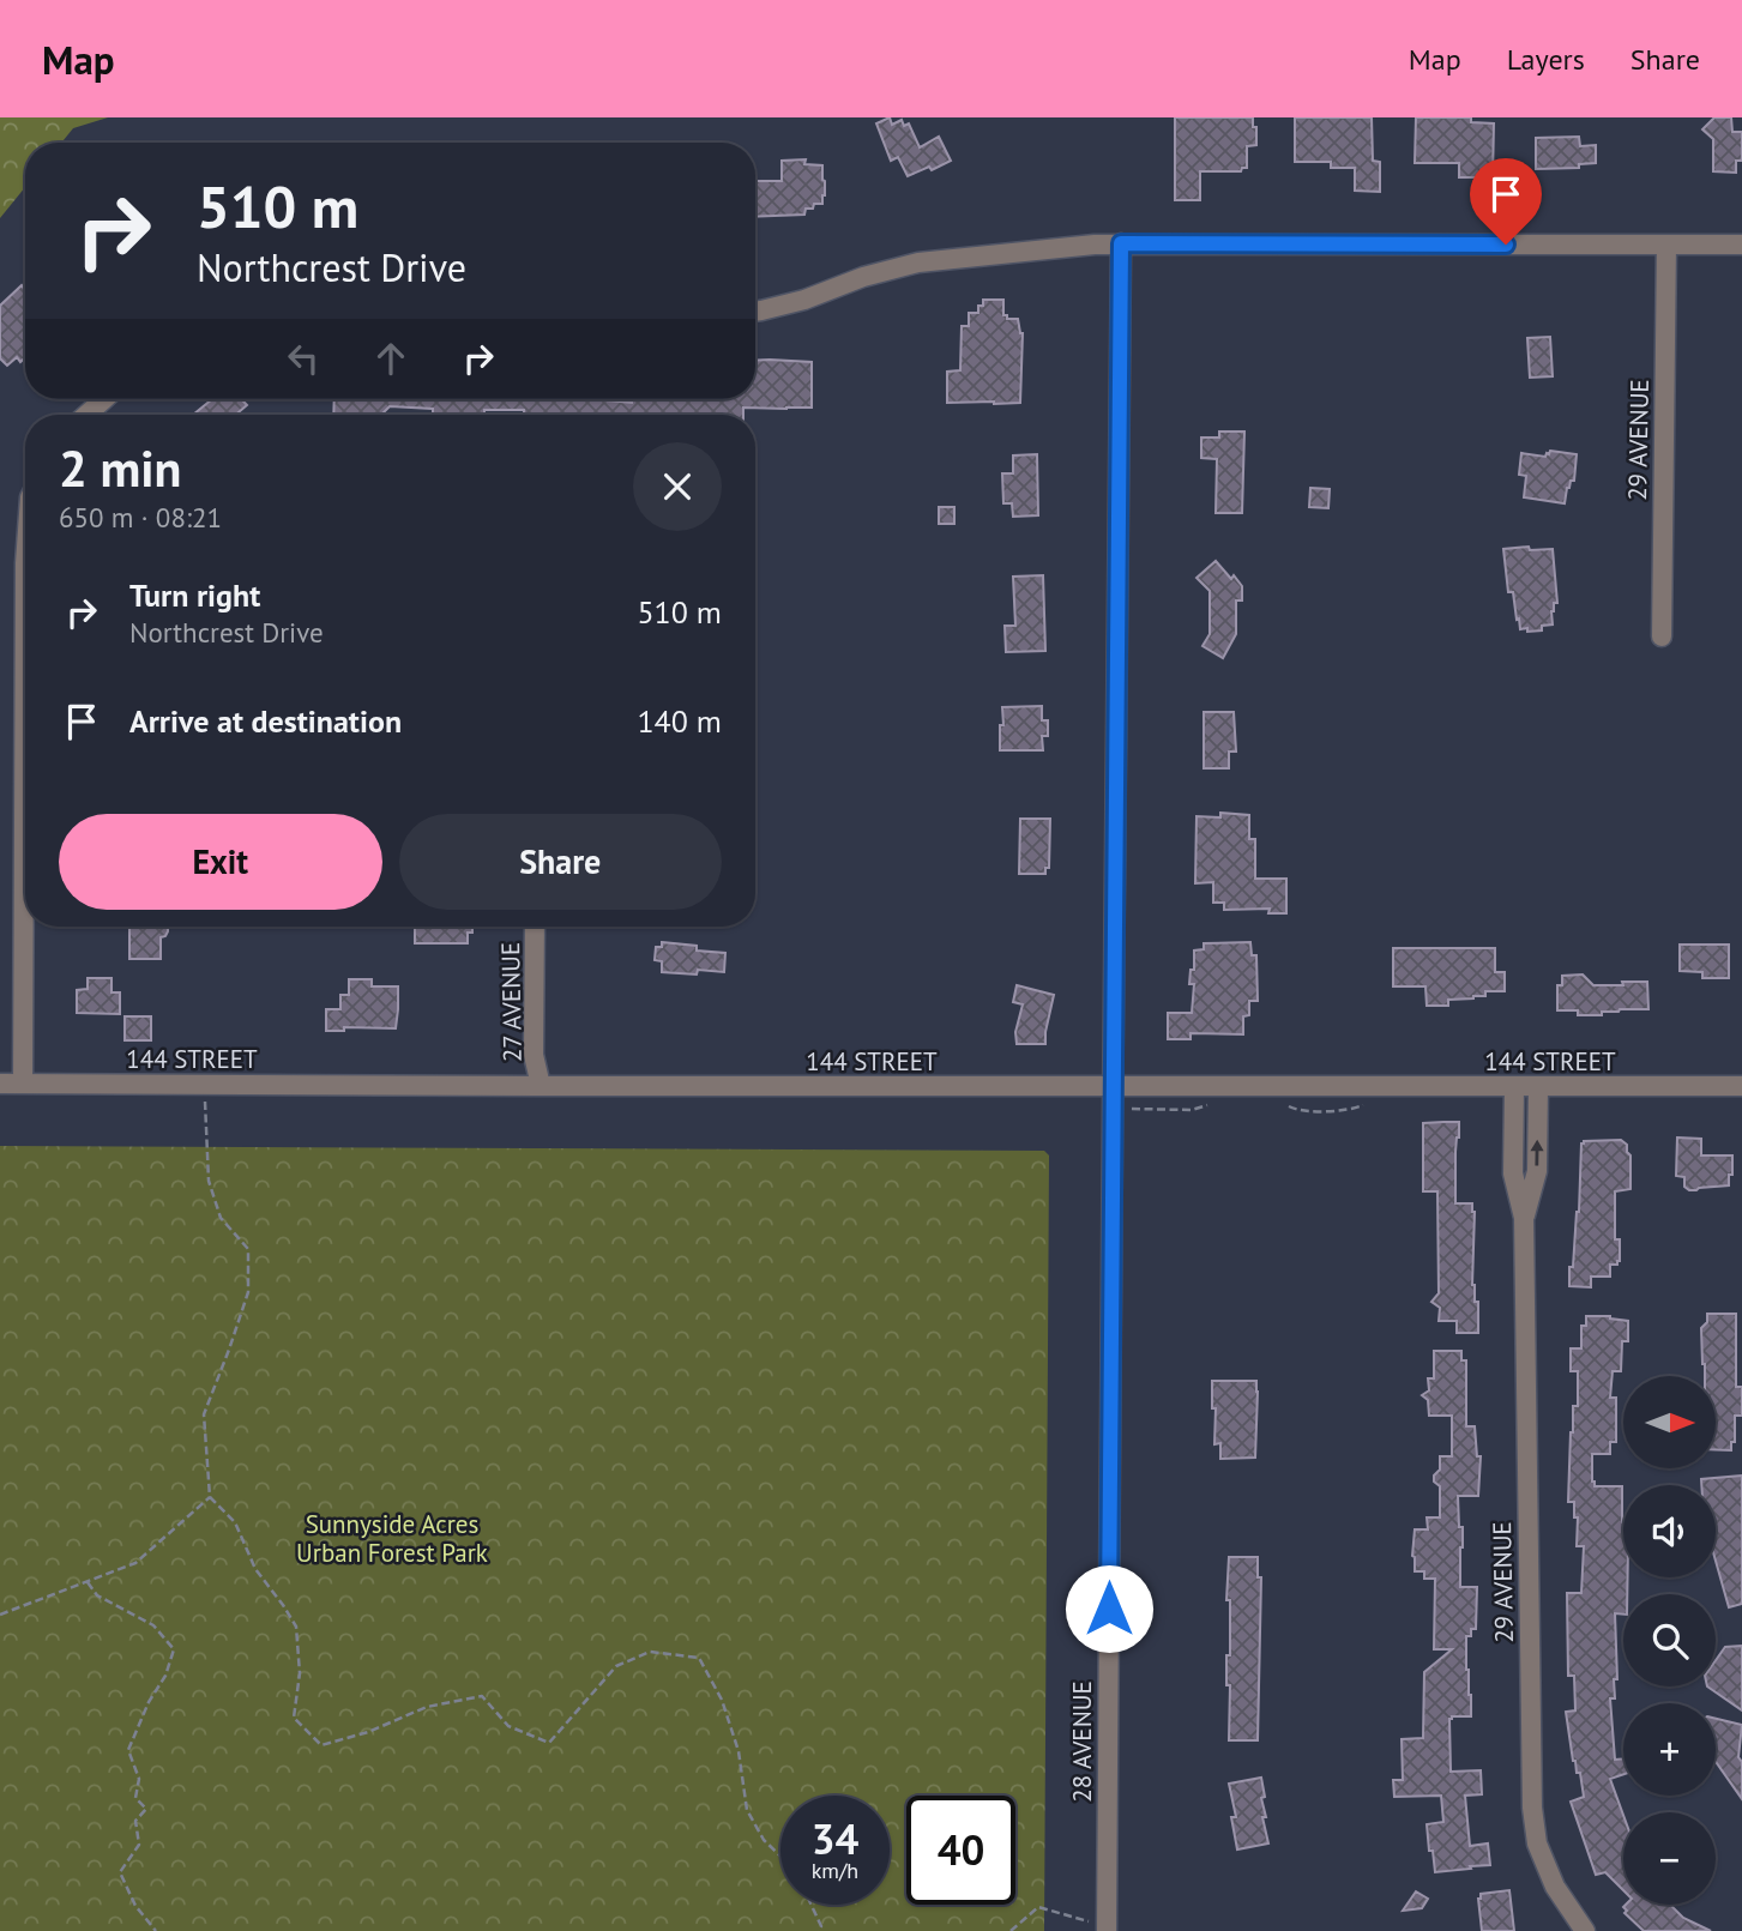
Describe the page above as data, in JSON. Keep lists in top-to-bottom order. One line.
{"streets":{"street":["29 AVENUE","27 AVENUE","144 STREET","28 AVENUE"]},"crossings":[["29 AVENUE","144 STREET"],["27 AVENUE","144 STREET"],["144 STREET","28 AVENUE"]],"parks":["Sunnyside Acres Urban Forest Park"],"north":"right","page":{"header":"Map","nav":["Map","Layers","Share"],"turn":["510 m","Northcrest Drive"],"heading":["2 min","650 m · 08:21"],"list":[{"name":"Turn right","note":"Northcrest Drive","value":"510 m"},{"name":"Arrive at destination","value":"140 m"}],"buttons":["Exit","Share"],"map_buttons":["+","−"],"speed":"34 km/h","limit":"40"}}
